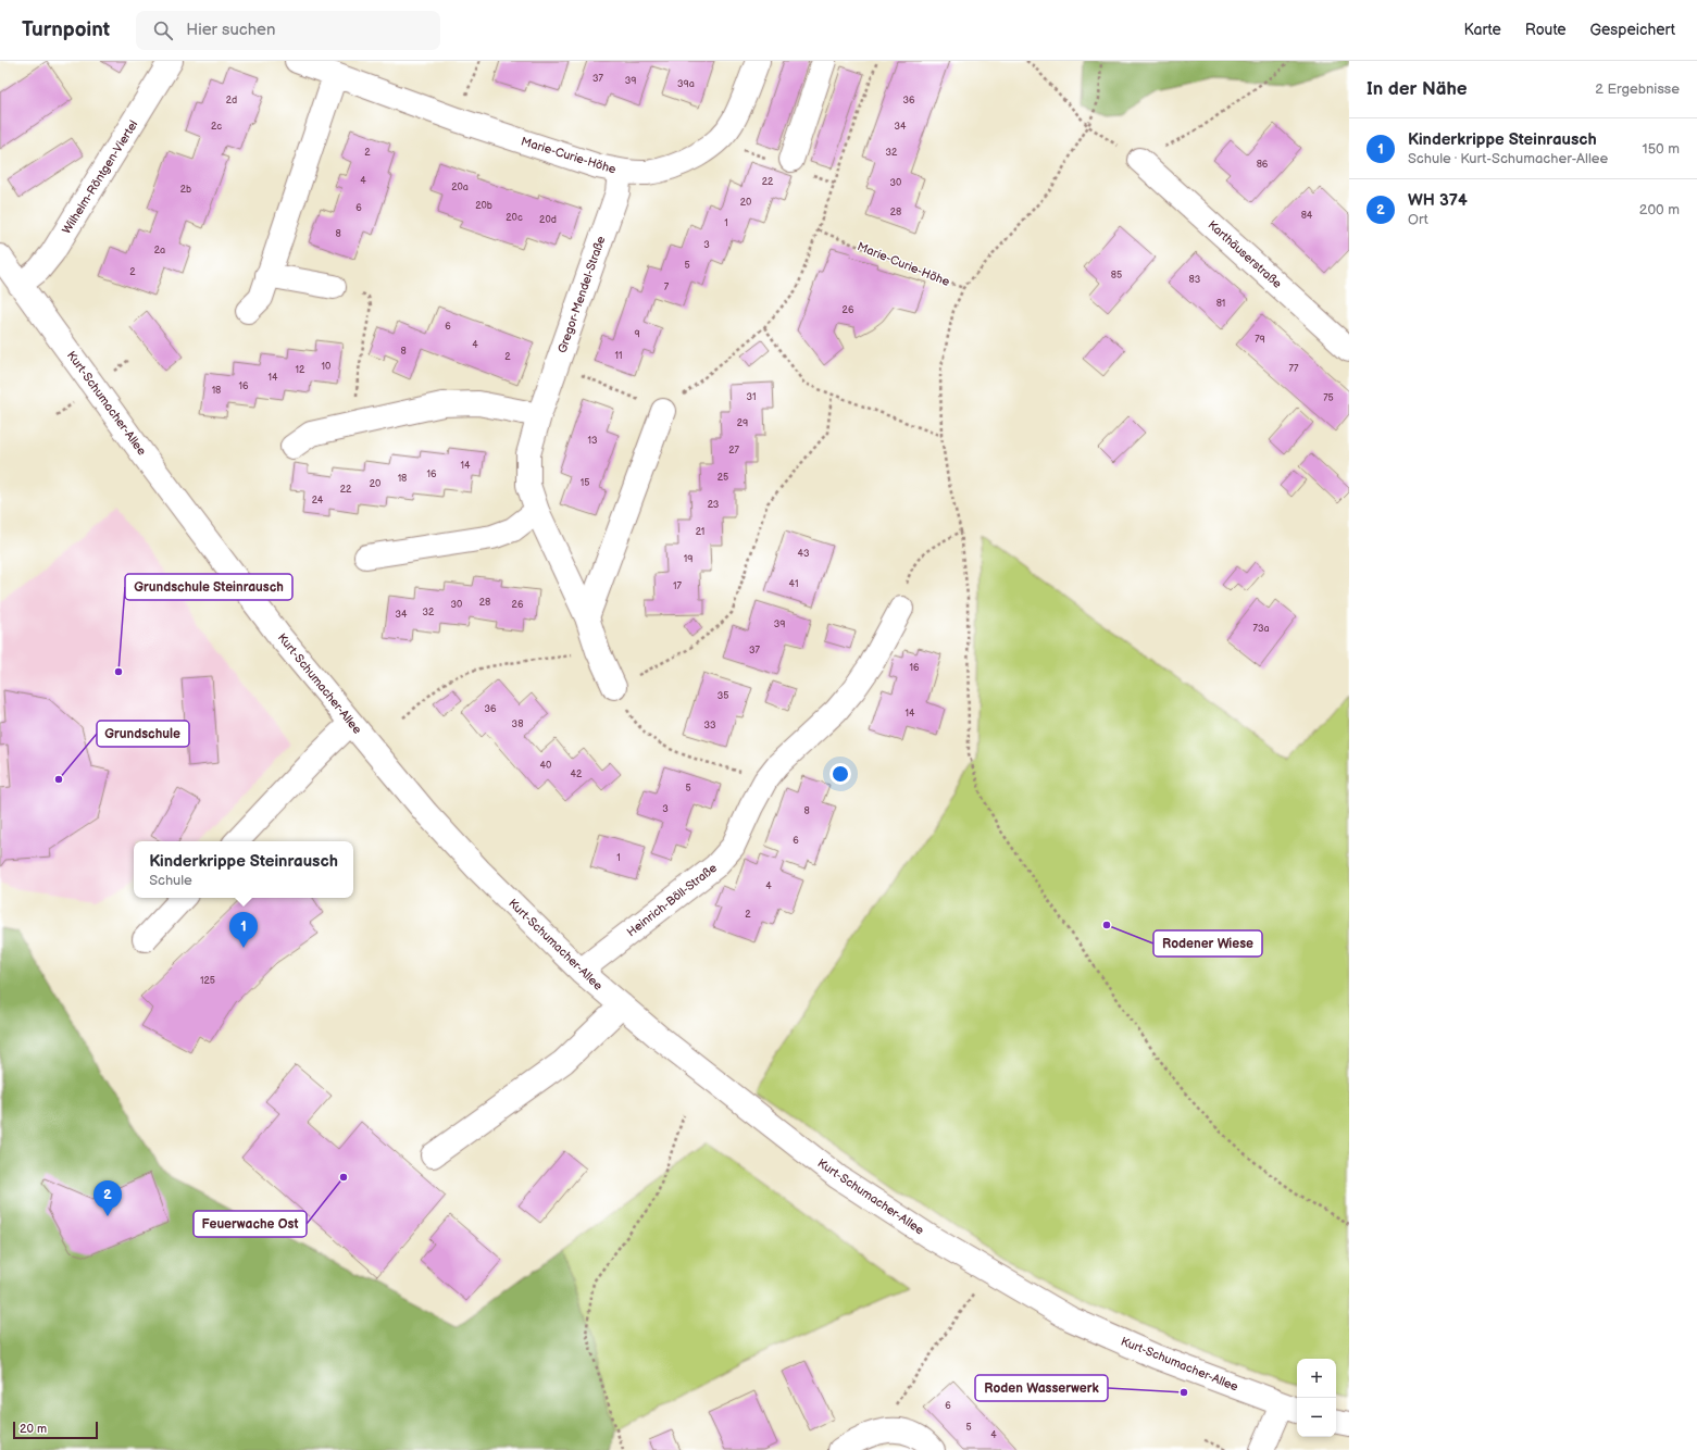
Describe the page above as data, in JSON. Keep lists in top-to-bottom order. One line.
{"streets":{"street":["Marie-Curie-Höhe","Wilhelm-Röntgen-Viertel","Karthäuserstraße","Gregor-Mendel-Straße","Kurt-Schumacher-Allee","Heinrich-Böll-Straße"]},"crossings":[["Marie-Curie-Höhe","Gregor-Mendel-Straße"],["Wilhelm-Röntgen-Viertel","Kurt-Schumacher-Allee"],["Kurt-Schumacher-Allee","Heinrich-Böll-Straße"]],"places":["Grundschule Steinrausch","Grundschule","Rodener Wiese","Feuerwache Ost","Roden Wasserwerk"],"house_numbers":["37","39","39a","2d","36","2c","34","2","32","86","4","22","30","20a","2b","20","20b","6","28","84","20c","20d","1","8","3","2a","5","2","85","83","7","81","26","6","9","79","4","8","11","2","10","77","12","14","16","18","31","75","29","13","27","14","16","25","18","15","20","22","24","23","21","43","19","41","17","28","30","26","32","34","39","73a","37","16","35","36","14","38","33","40","42","5","3","8","6","1","4","2","125","6","5","4"],"scale_bar":"20 m","page":{"header":"Turnpoint","search":"Hier suchen","nav":["Karte","Route","Gespeichert"],"heading":["In der Nähe","2 Ergebnisse"],"list":[{"mark":"1","name":"Kinderkrippe Steinrausch","note":"Schule · Kurt-Schumacher-Allee","value":"150 m"},{"mark":"2","name":"WH 374","note":"Ort","value":"200 m"}],"popup":["Kinderkrippe Steinrausch","Schule"],"pins":["1","2"],"map_buttons":["+","−"],"scale":"20 m"}}
